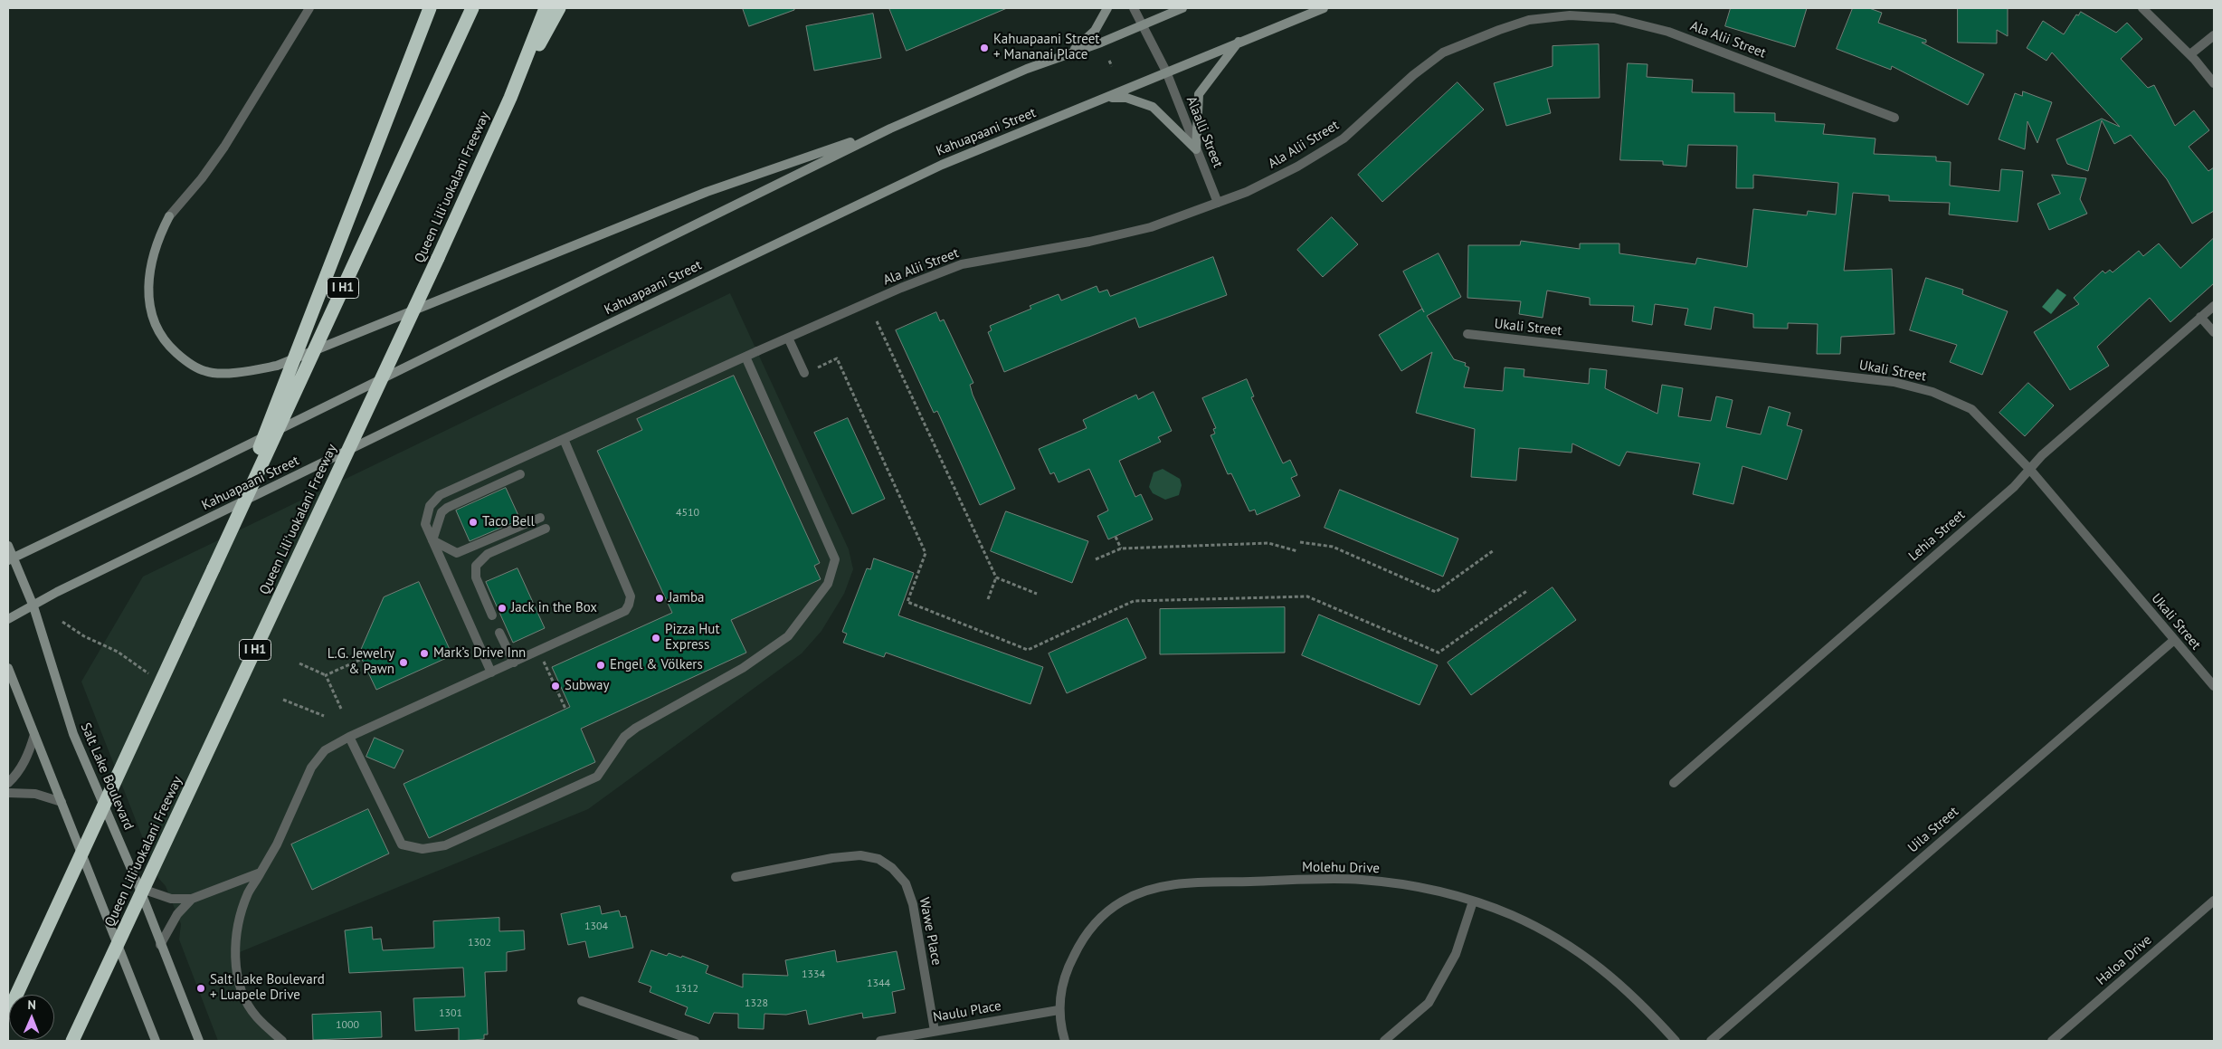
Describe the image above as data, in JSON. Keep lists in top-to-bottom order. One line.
{"streets":{"highway":["Queen Liliʻuokalani Freeway","I H1"],"main road":["Kahuapaani Street","Salt Lake Boulevard"],"street":["Ala Alii Street","Alaalli Street","Ukali Street","Lehia Street","Uila Street","Molehu Drive","Wawe Place","Haloa Drive","Naulu Place"]},"crossings":[["Ala Alii Street","Alaalli Street"],["Kahuapaani Street","Alaalli Street"],["Kahuapaani Street","Salt Lake Boulevard"],["Ukali Street","Lehia Street"],["Ukali Street","Uila Street"],["Molehu Drive","Naulu Place"],["Wawe Place","Naulu Place"]],"places":["Kahuapaani Street + Mananai Place","Taco Bell","Jamba","Jack in the Box","Pizza Hut Express","Mark’s Drive Inn","L.G. Jewelry & Pawn","Engel & Völkers","Subway","Salt Lake Boulevard + Luapele Drive"],"house_numbers":["4510","1304","1302","1334","1344","1312","1328","1301","1000"],"north":"top"}
